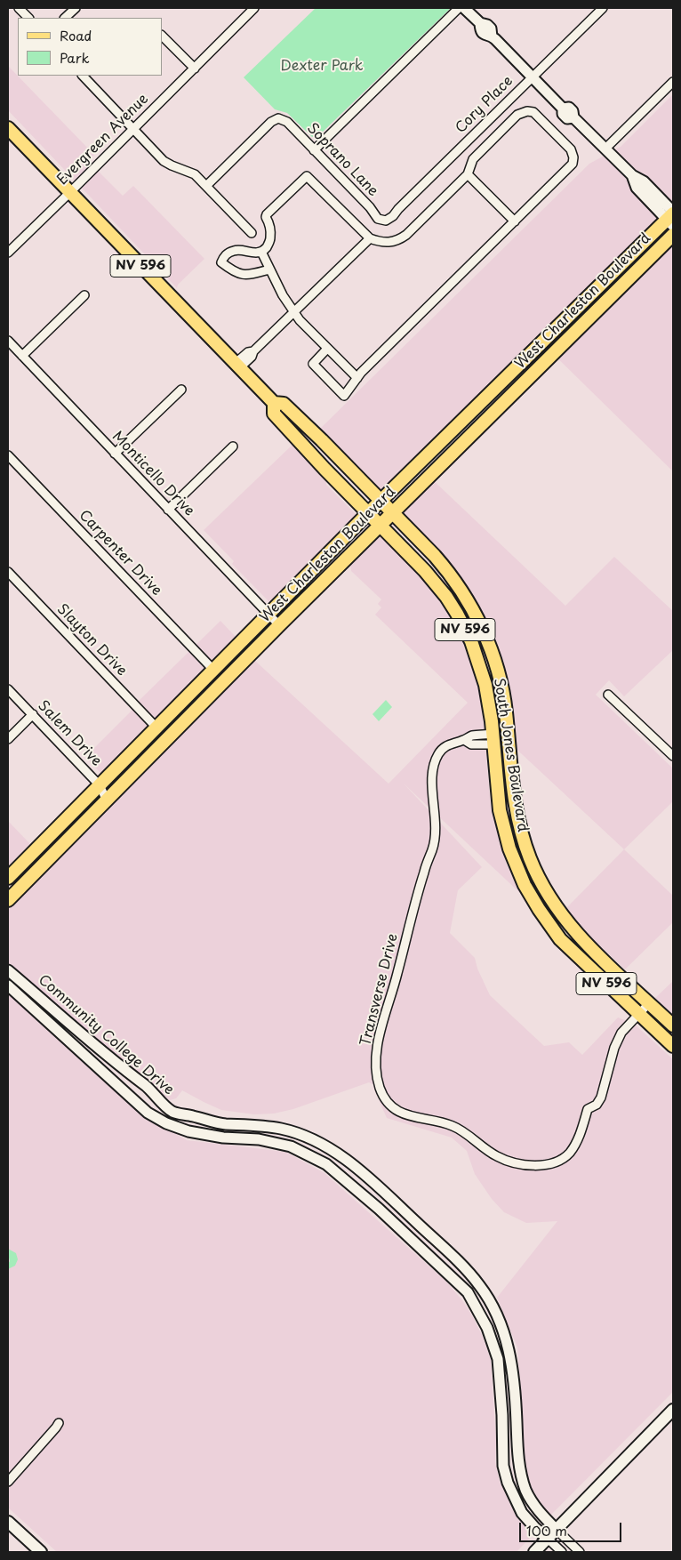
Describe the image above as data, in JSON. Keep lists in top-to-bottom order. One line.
{"streets":{"main road":["NV 596","West Charleston Boulevard","South Jones Boulevard"],"street":["Cory Place","Evergreen Avenue","Soprano Lane","Monticello Drive","Carpenter Drive","Slayton Drive","Salem Drive","Transverse Drive","Community College Drive"]},"crossings":[["Cory Place","Soprano Lane"],["Evergreen Avenue","South Jones Boulevard"],["West Charleston Boulevard","Monticello Drive"],["West Charleston Boulevard","Carpenter Drive"],["West Charleston Boulevard","Slayton Drive"],["West Charleston Boulevard","Salem Drive"],["West Charleston Boulevard","South Jones Boulevard"],["South Jones Boulevard","Transverse Drive"]],"parks":["Dexter Park"],"legend":["Road","Park"],"scale_bar":"100 m"}
